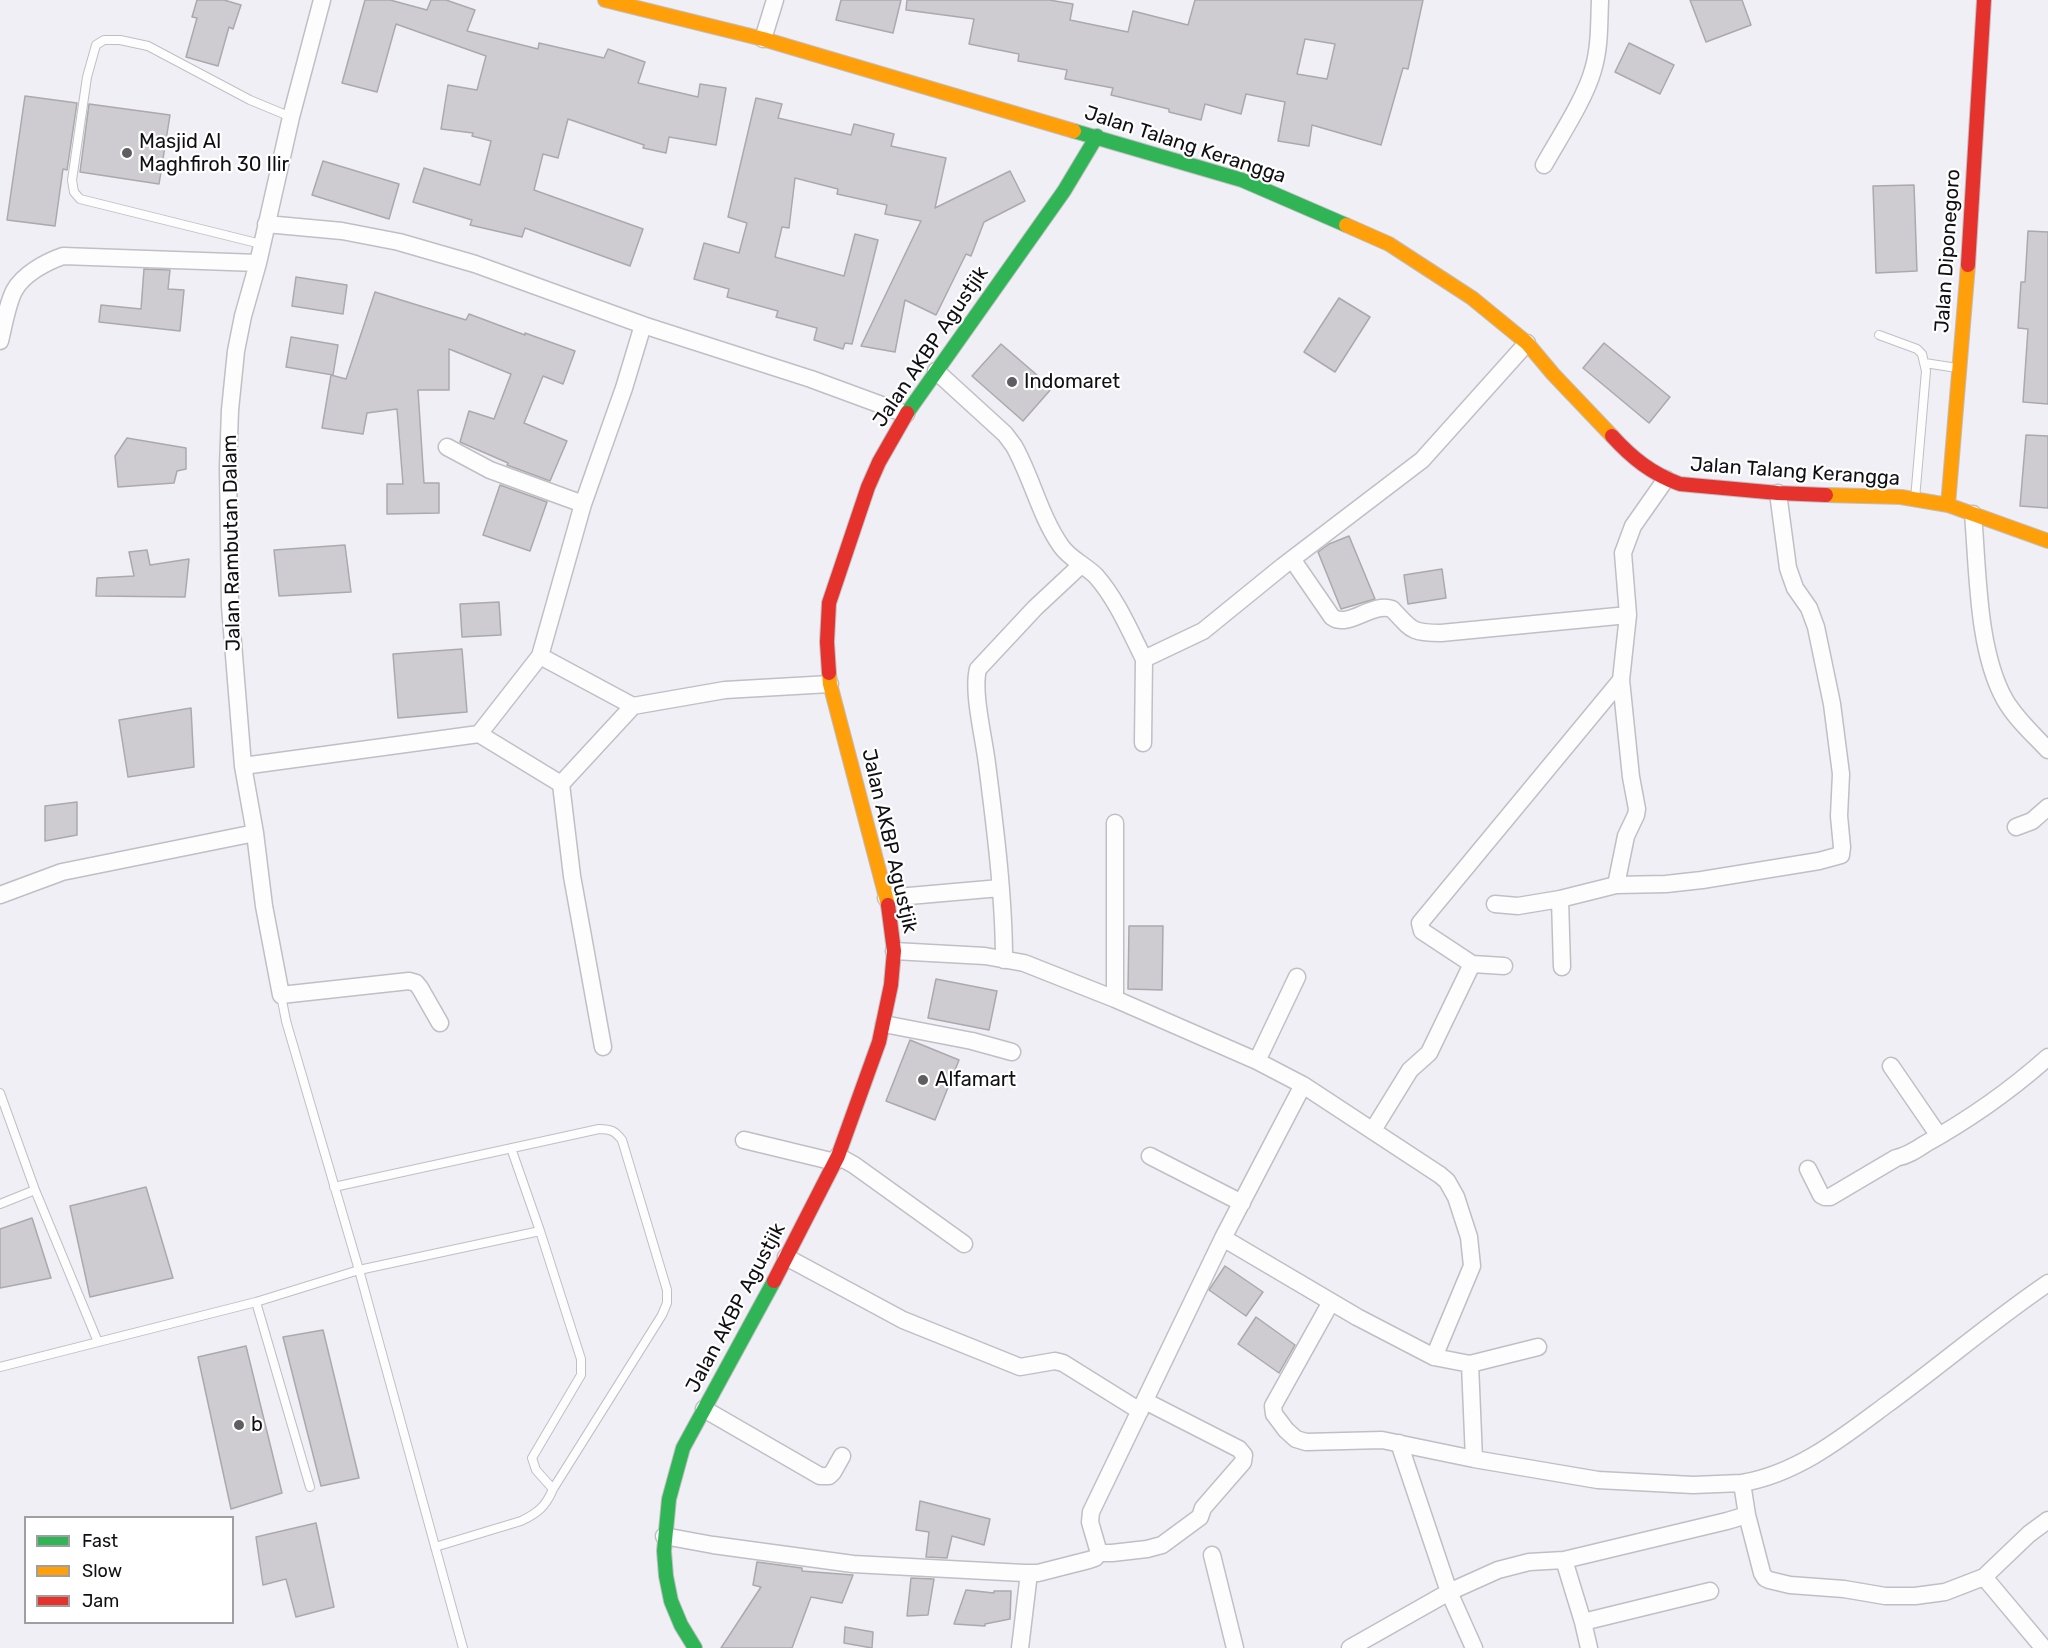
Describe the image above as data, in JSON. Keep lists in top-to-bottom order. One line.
{"streets":{"street":["Jalan Talang Kerangga","Jalan Diponegoro","Jalan AKBP Agustjik","Jalan Rambutan Dalam"]},"crossings":[["Jalan Talang Kerangga","Jalan Diponegoro"],["Jalan Talang Kerangga","Jalan AKBP Agustjik"]],"places":["Masjid Al Maghfiroh 30 Ilir","Indomaret","Alfamart","b"],"legend":["Fast","Slow","Jam"]}
